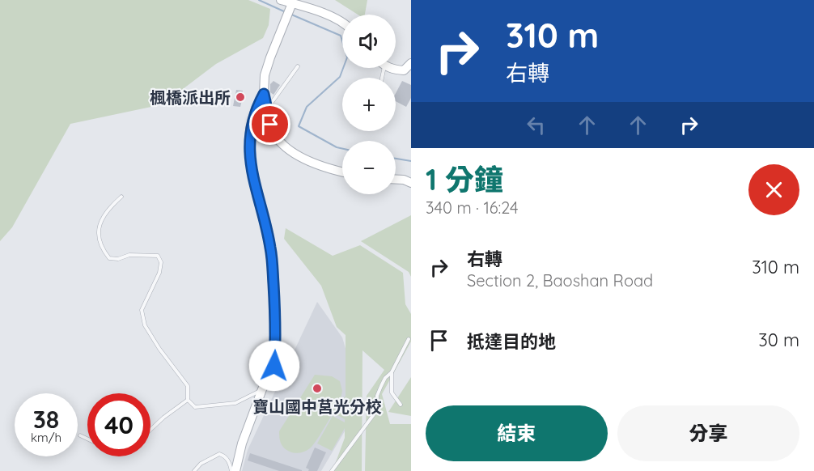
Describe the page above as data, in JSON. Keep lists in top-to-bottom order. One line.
{"places":["楓橋派出所","寶山國中莒光分校"],"page":{"turn":["310 m","右轉"],"map_buttons":["+","−"],"heading":["1 分鐘","340 m · 16:24"],"list":[{"name":"右轉","note":"Section 2, Baoshan Road","value":"310 m"},{"name":"抵達目的地","value":"30 m"}],"speed":"38 km/h","limit":"40","buttons":["結束","分享"]}}
